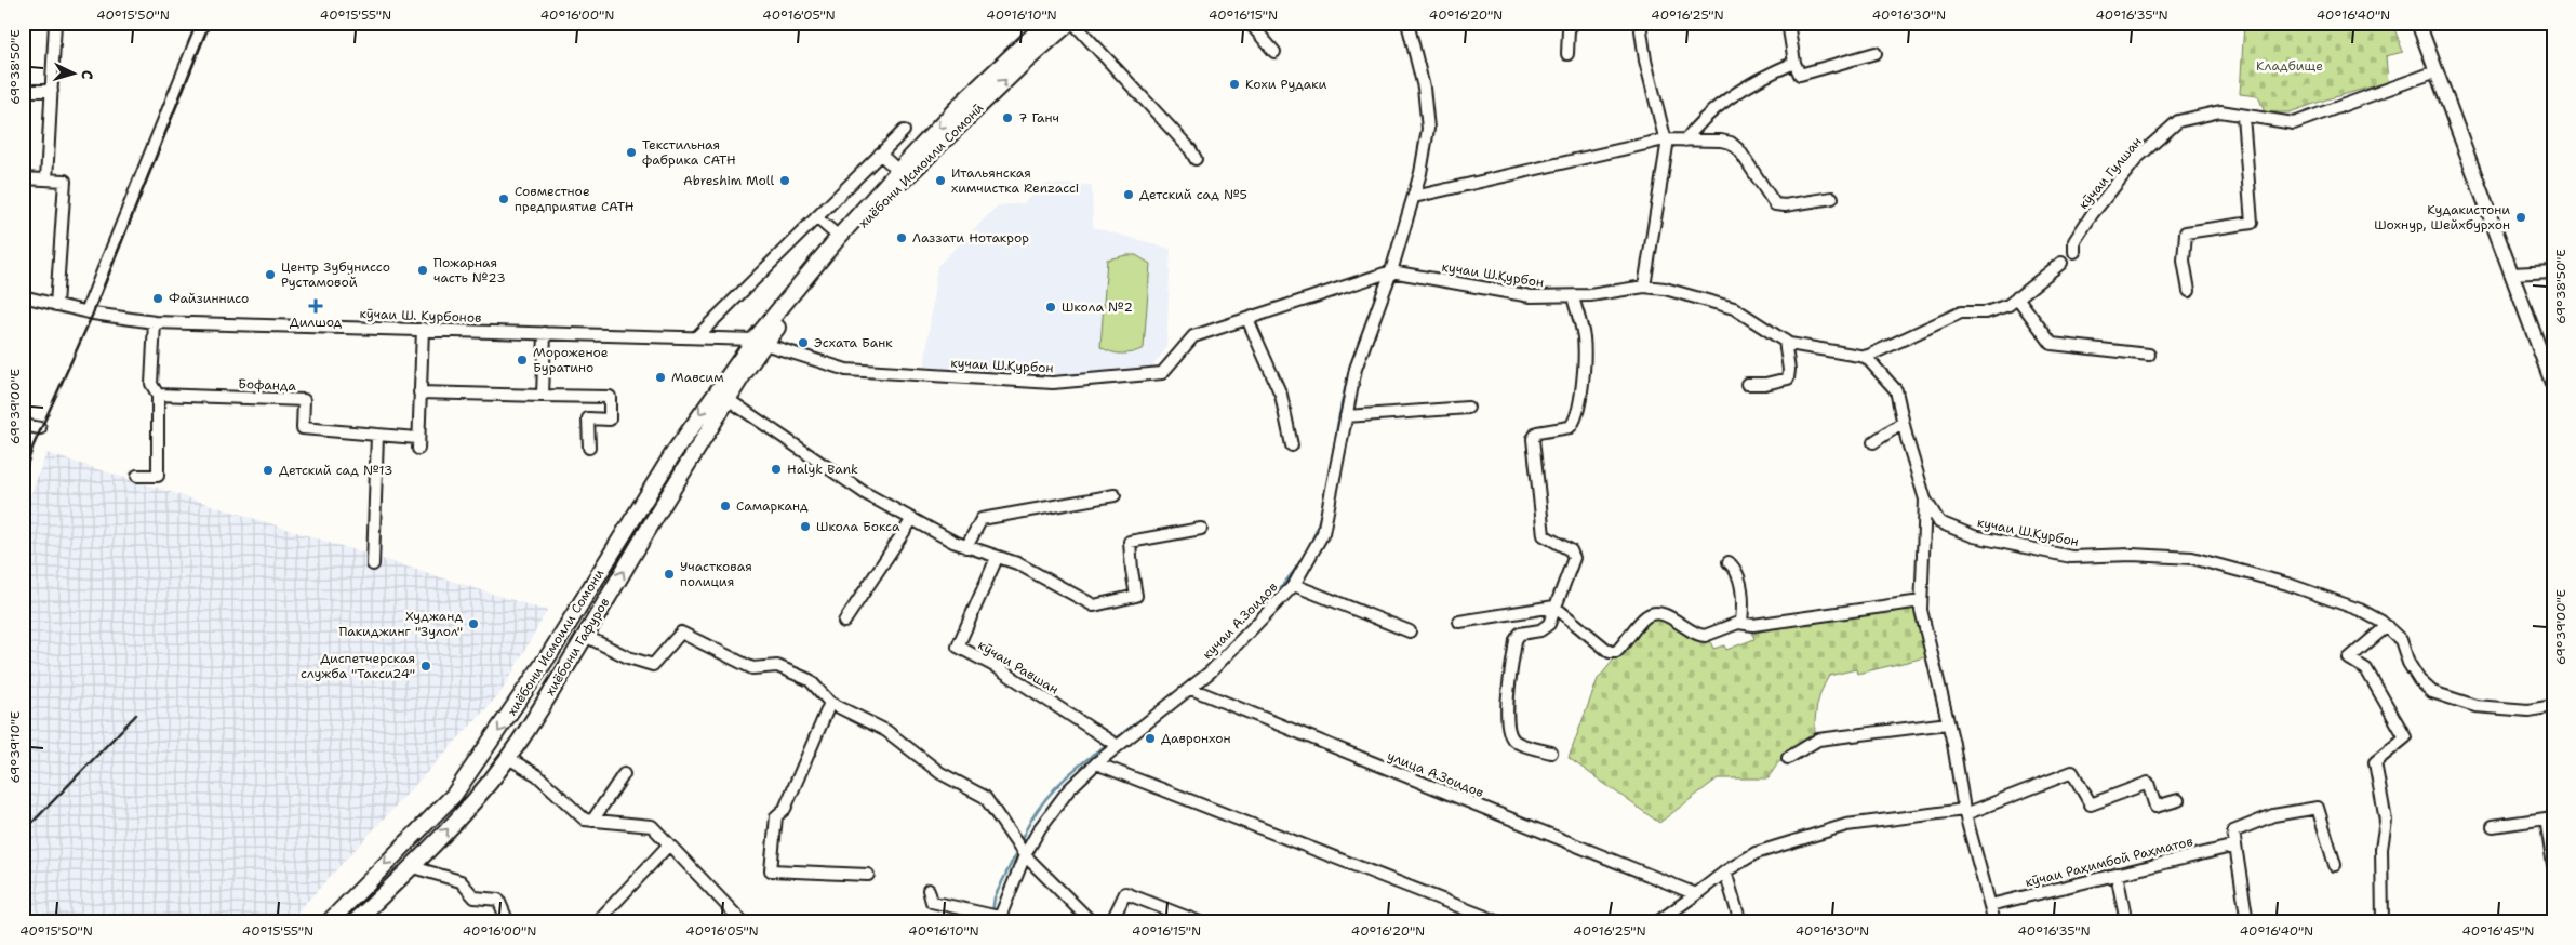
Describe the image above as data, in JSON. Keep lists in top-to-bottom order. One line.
{"streets":{"highway":["хиёбони Исмоили Сомонӣ","хиёбони Исмоили Сомони","хиёбони Гафуров"],"street":["кӯчаи Гулшан","кучаи Ш.Қурбон","кӯчаи Ш. Курбонов","Бофанда","кучаи А.Зоидов","кӯчаи Равшан","улица А.Зоидов","кӯчаи Раҳимбой Раҳматов"]},"crossings":[["хиёбони Исмоили Сомонӣ","кучаи Ш.Қурбон"],["хиёбони Исмоили Сомонӣ","кӯчаи Ш. Курбонов"],["хиёбони Исмоили Сомонӣ","хиёбони Исмоили Сомони"],["хиёбони Исмоили Сомонӣ","хиёбони Гафуров"],["кучаи Ш.Қурбон","кӯчаи Ш. Курбонов"],["кучаи Ш.Қурбон","кучаи А.Зоидов"],["кучаи Ш.Қурбон","хиёбони Исмоили Сомони"],["кучаи Ш.Қурбон","хиёбони Гафуров"],["кӯчаи Ш. Курбонов","Бофанда"],["кӯчаи Ш. Курбонов","хиёбони Исмоили Сомони"],["кӯчаи Ш. Курбонов","хиёбони Гафуров"],["кучаи А.Зоидов","кӯчаи Равшан"],["кучаи А.Зоидов","улица А.Зоидов"],["хиёбони Исмоили Сомони","хиёбони Гафуров"]],"one_way":["хиёбони Исмоили Сомони","хиёбони Гафуров"],"parks":["Кладбище"],"places":{"other":["Кохи Рудаки","7 Ганч","Текстильная фабрика САТН","Abreshim Moll","Итальянская химчистка Renzacci","Детский сад №5","Совместное предприятие CATH","Кудакистони Шохнур, Шейхбурхон","Лаззати Нотакрор","Пожарная часть №23","Центр Зубуниссо Рустамовой","Файзиннисо","Школа №2","Эсxата Банк","Мороженое Буратино","Мавсим","Halyk Bank","Детский сад №13","Самарканд","Школа Бокса","Участковая полиция","Худжанд Пакиджинг \"Зулол\"","Диспетчерская служба \"Такси24\"","Давронхон"],"health":["Дилшод"]},"north":"right","coordinates":["40°15'50\"N","40°15'55\"N","40°16'00\"N","40°16'05\"N","40°16'10\"N","40°16'15\"N","40°16'20\"N","40°16'25\"N","40°16'30\"N","40°16'35\"N","40°16'40\"N","69°38'50\"E","69°39'00\"E","69°39'10\"E","40°16'45\"N"]}
